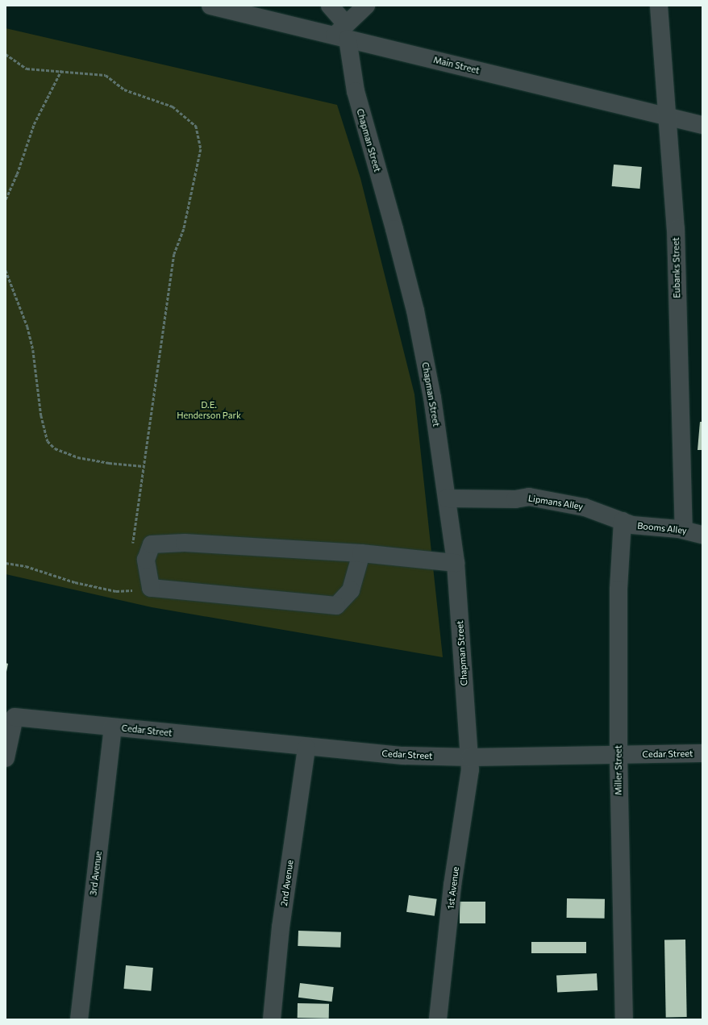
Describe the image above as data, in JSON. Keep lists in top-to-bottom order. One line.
{"streets":{"street":["Main Street","Chapman Street","Eubanks Street","Lipmans Alley","Booms Alley","Cedar Street","Miller Street","3rd Avenue","2nd Avenue","1st Avenue"]},"crossings":[["Main Street","Chapman Street"],["Main Street","Eubanks Street"],["Chapman Street","Lipmans Alley"],["Chapman Street","Cedar Street"],["Chapman Street","1st Avenue"],["Eubanks Street","Booms Alley"],["Lipmans Alley","Booms Alley"],["Lipmans Alley","Miller Street"],["Booms Alley","Miller Street"],["Cedar Street","Miller Street"],["Cedar Street","3rd Avenue"],["Cedar Street","2nd Avenue"],["Cedar Street","1st Avenue"]],"parks":["D.E. Henderson Park"]}
